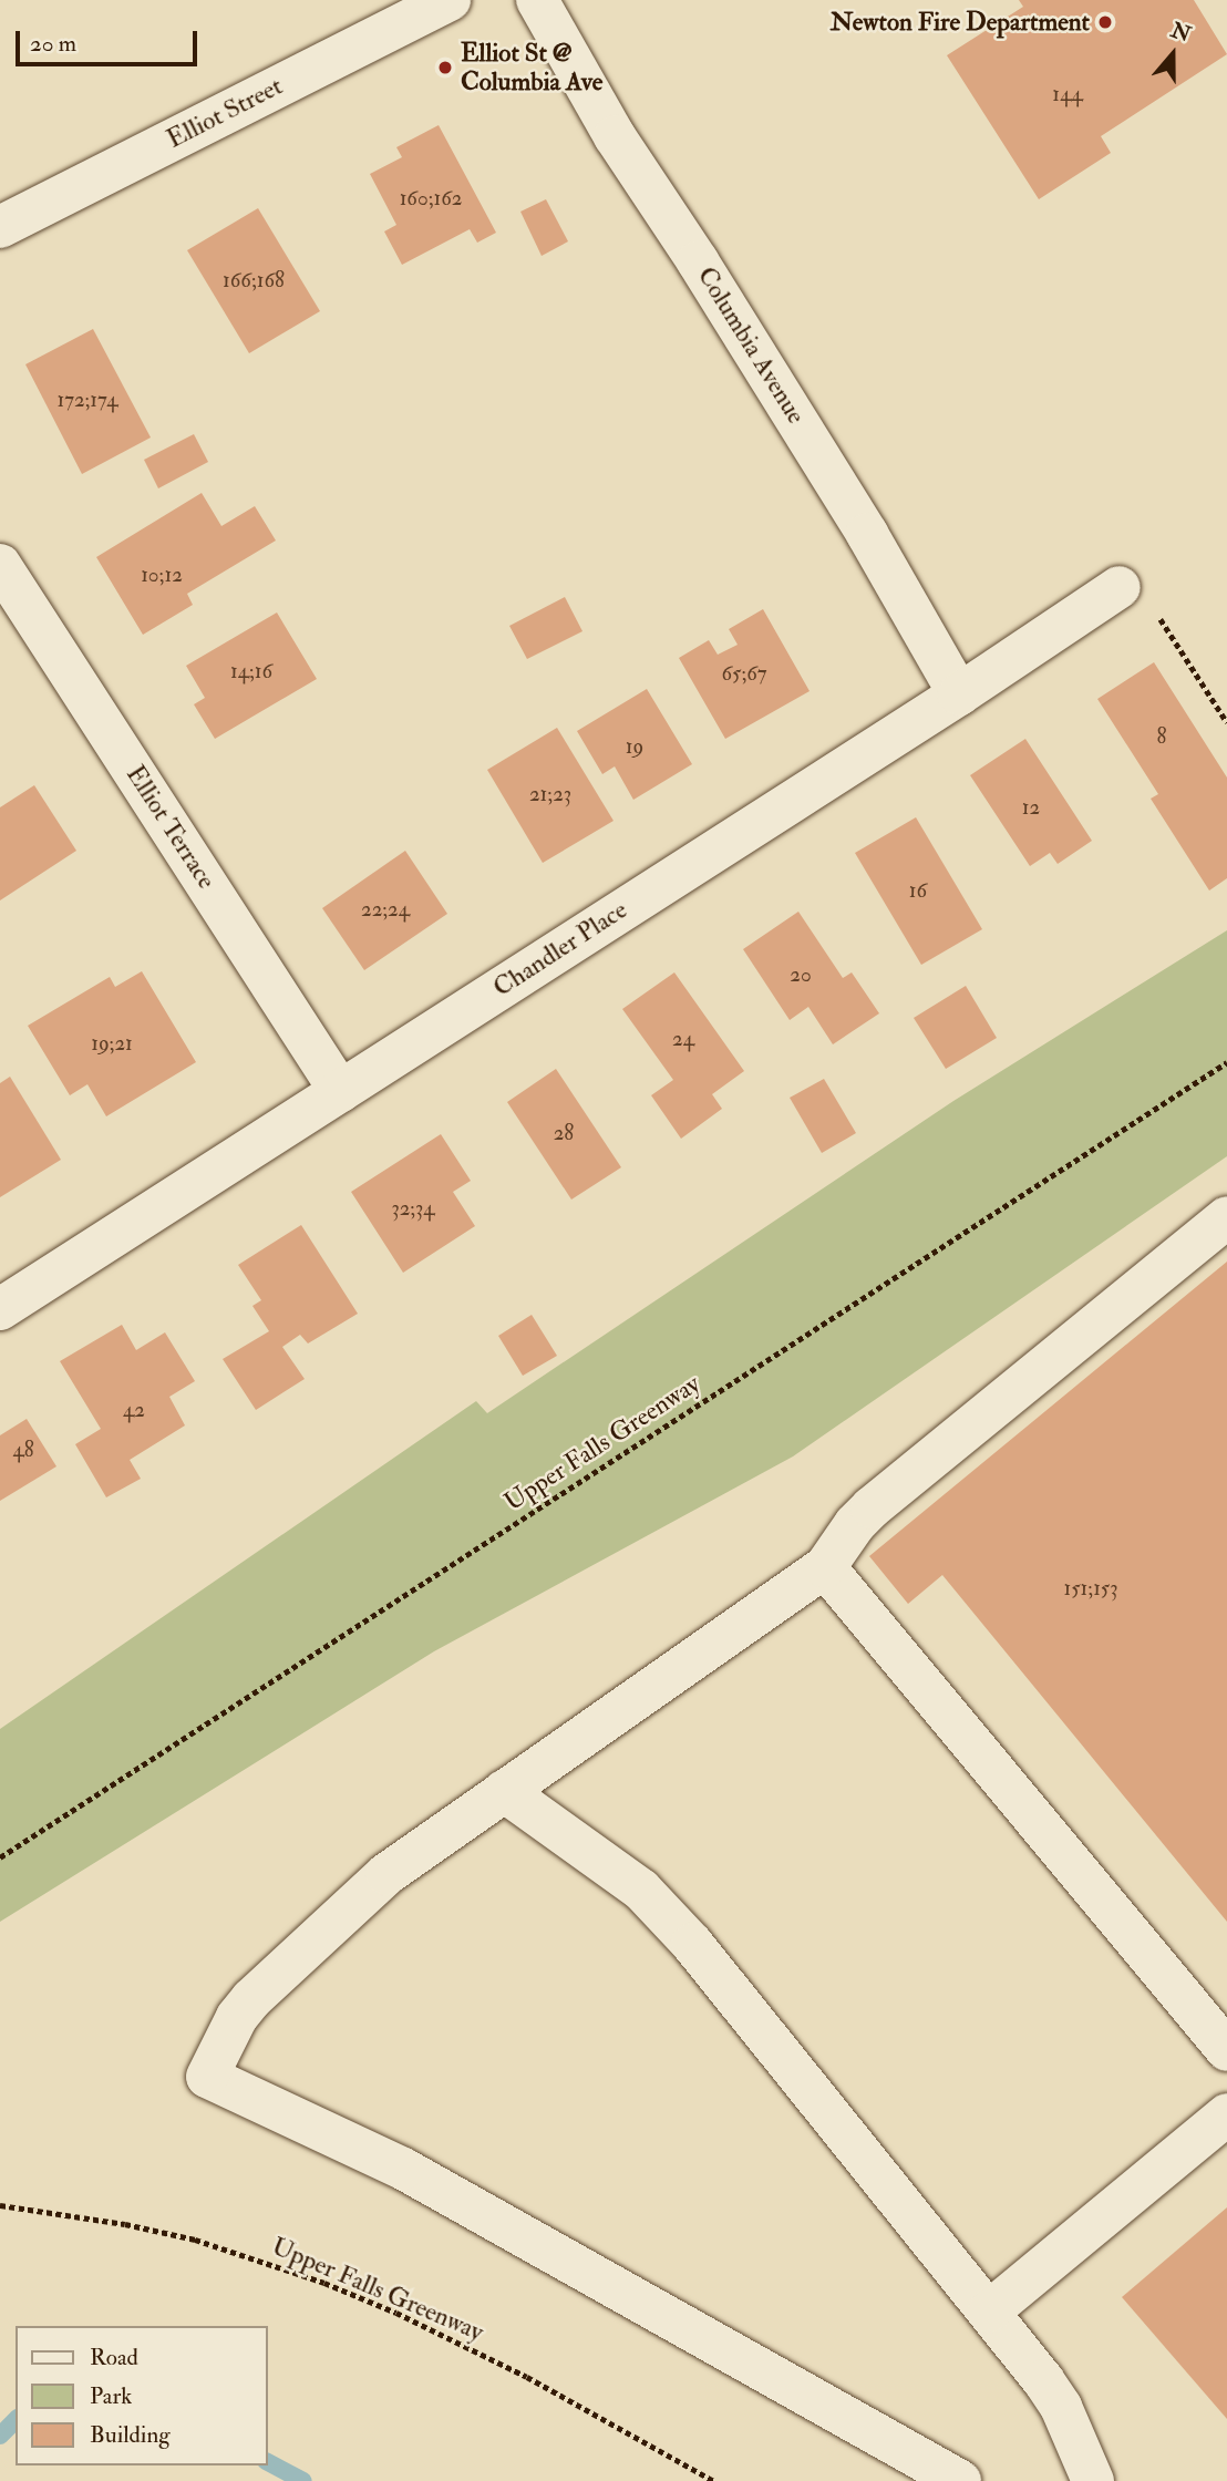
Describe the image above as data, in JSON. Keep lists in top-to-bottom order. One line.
{"streets":{"street":["Elliot Street","Columbia Avenue","Elliot Terrace","Chandler Place"],"path":["Upper Falls Greenway"]},"crossings":[["Columbia Avenue","Chandler Place"],["Elliot Terrace","Chandler Place"]],"places":["Newton Fire Department","Elliot St @ Columbia Ave"],"house_numbers":["144","160;162","166;168","172;174","10;12","14;16","65;67","8","19","21;23","12","16","22;24","20","24","19;21","28","32;34","42","48","151;153"],"legend":["Road","Park","Building"],"scale_bar":"20 m","north":"top"}
